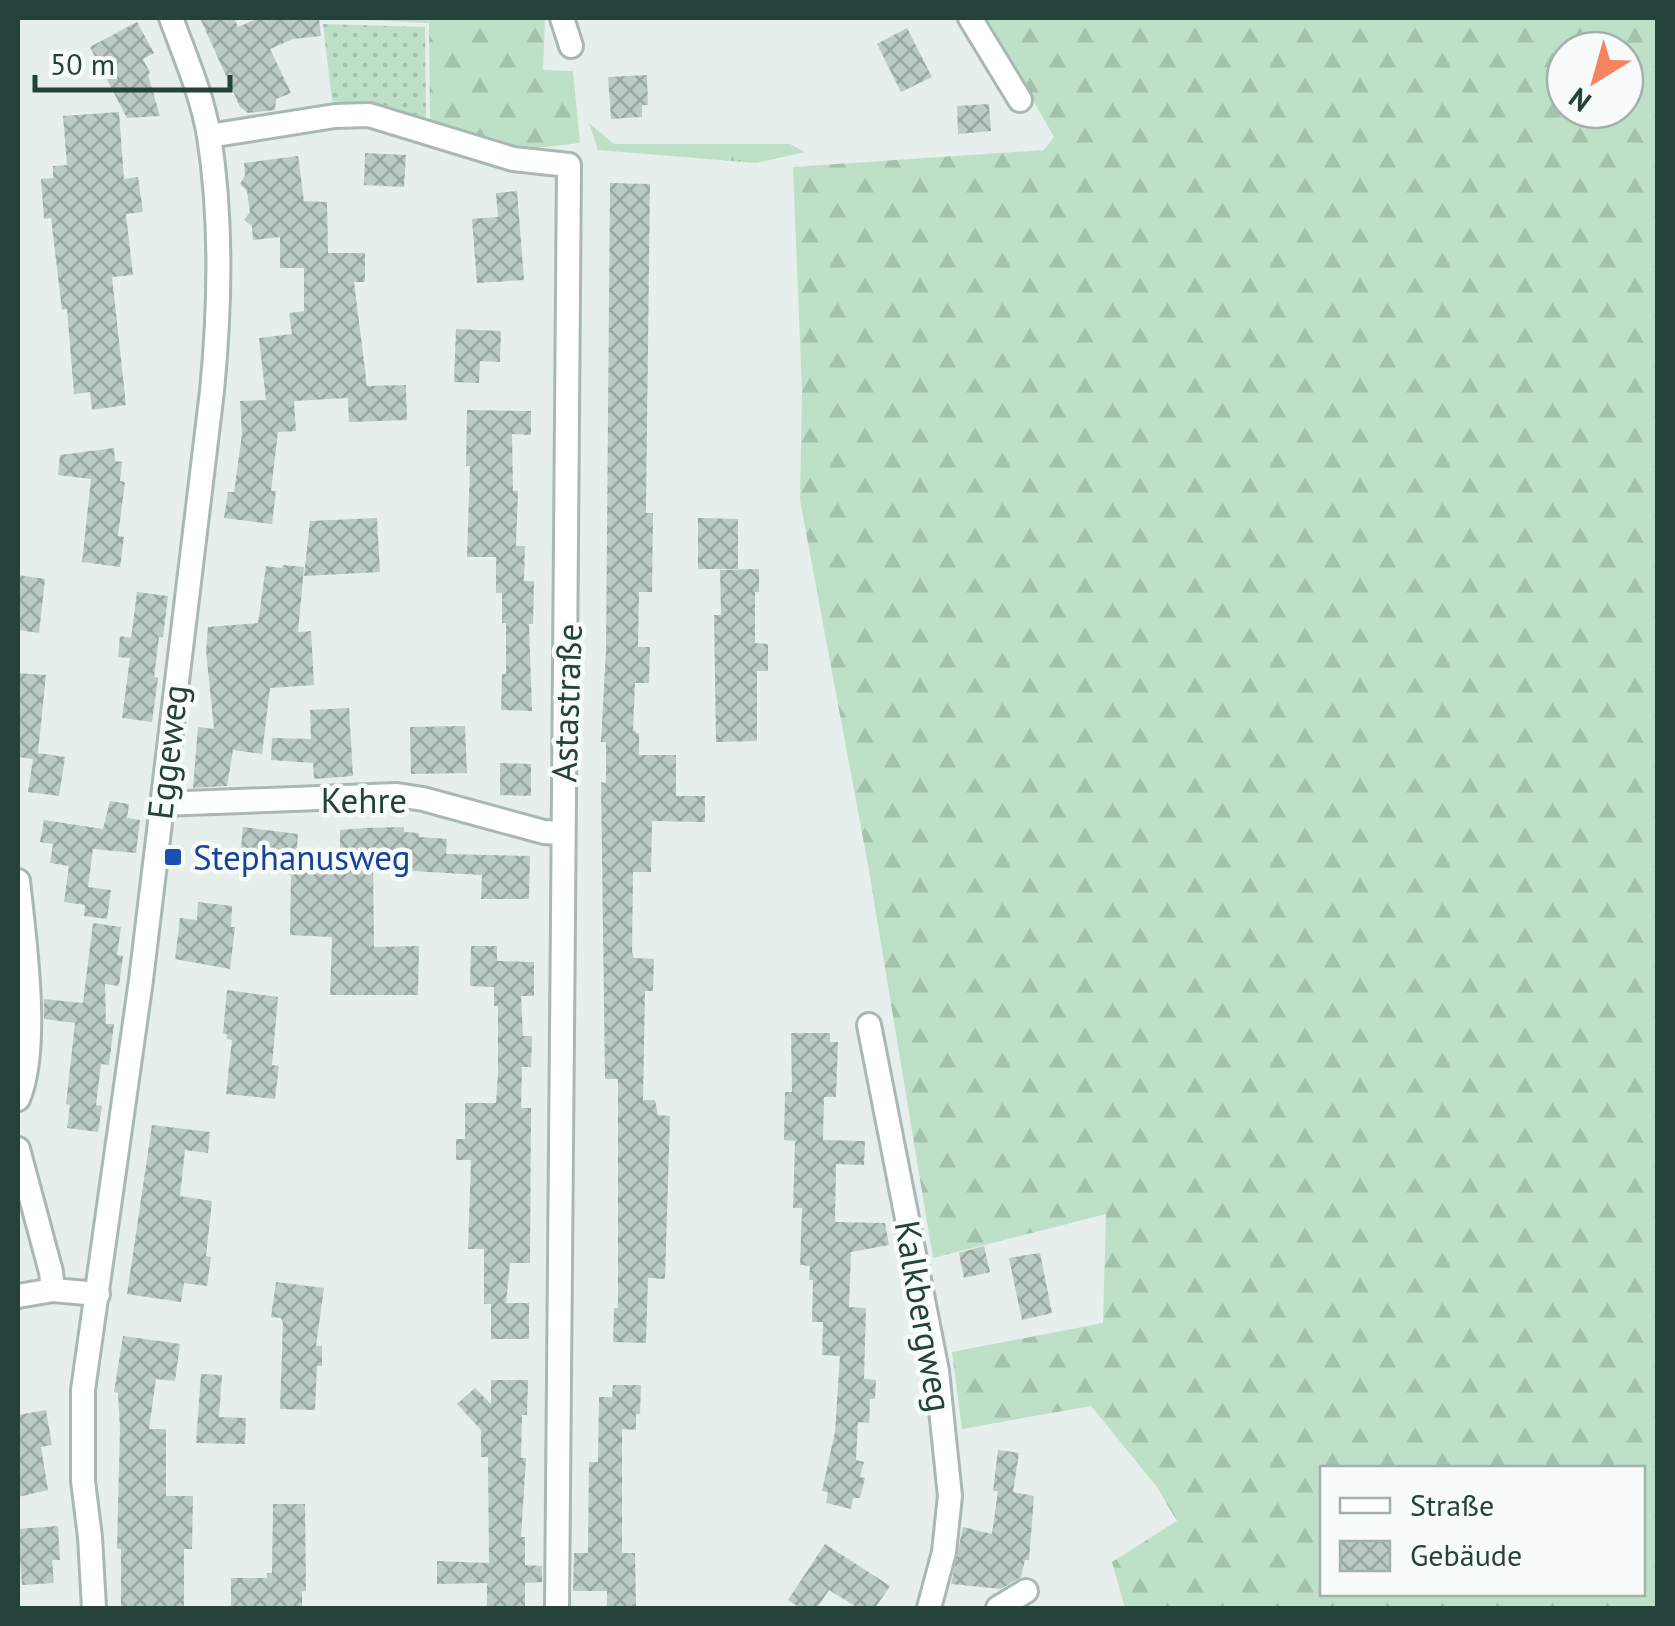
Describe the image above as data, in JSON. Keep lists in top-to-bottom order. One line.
{"streets":{"street":["Astastraße","Eggeweg","Kehre","Kalkbergweg"]},"crossings":[["Astastraße","Eggeweg"],["Astastraße","Kehre"],["Eggeweg","Kehre"]],"places":{"transit":["Stephanusweg"]},"legend":["Straße","Gebäude"],"scale_bar":"50 m","north":"bottom left"}
